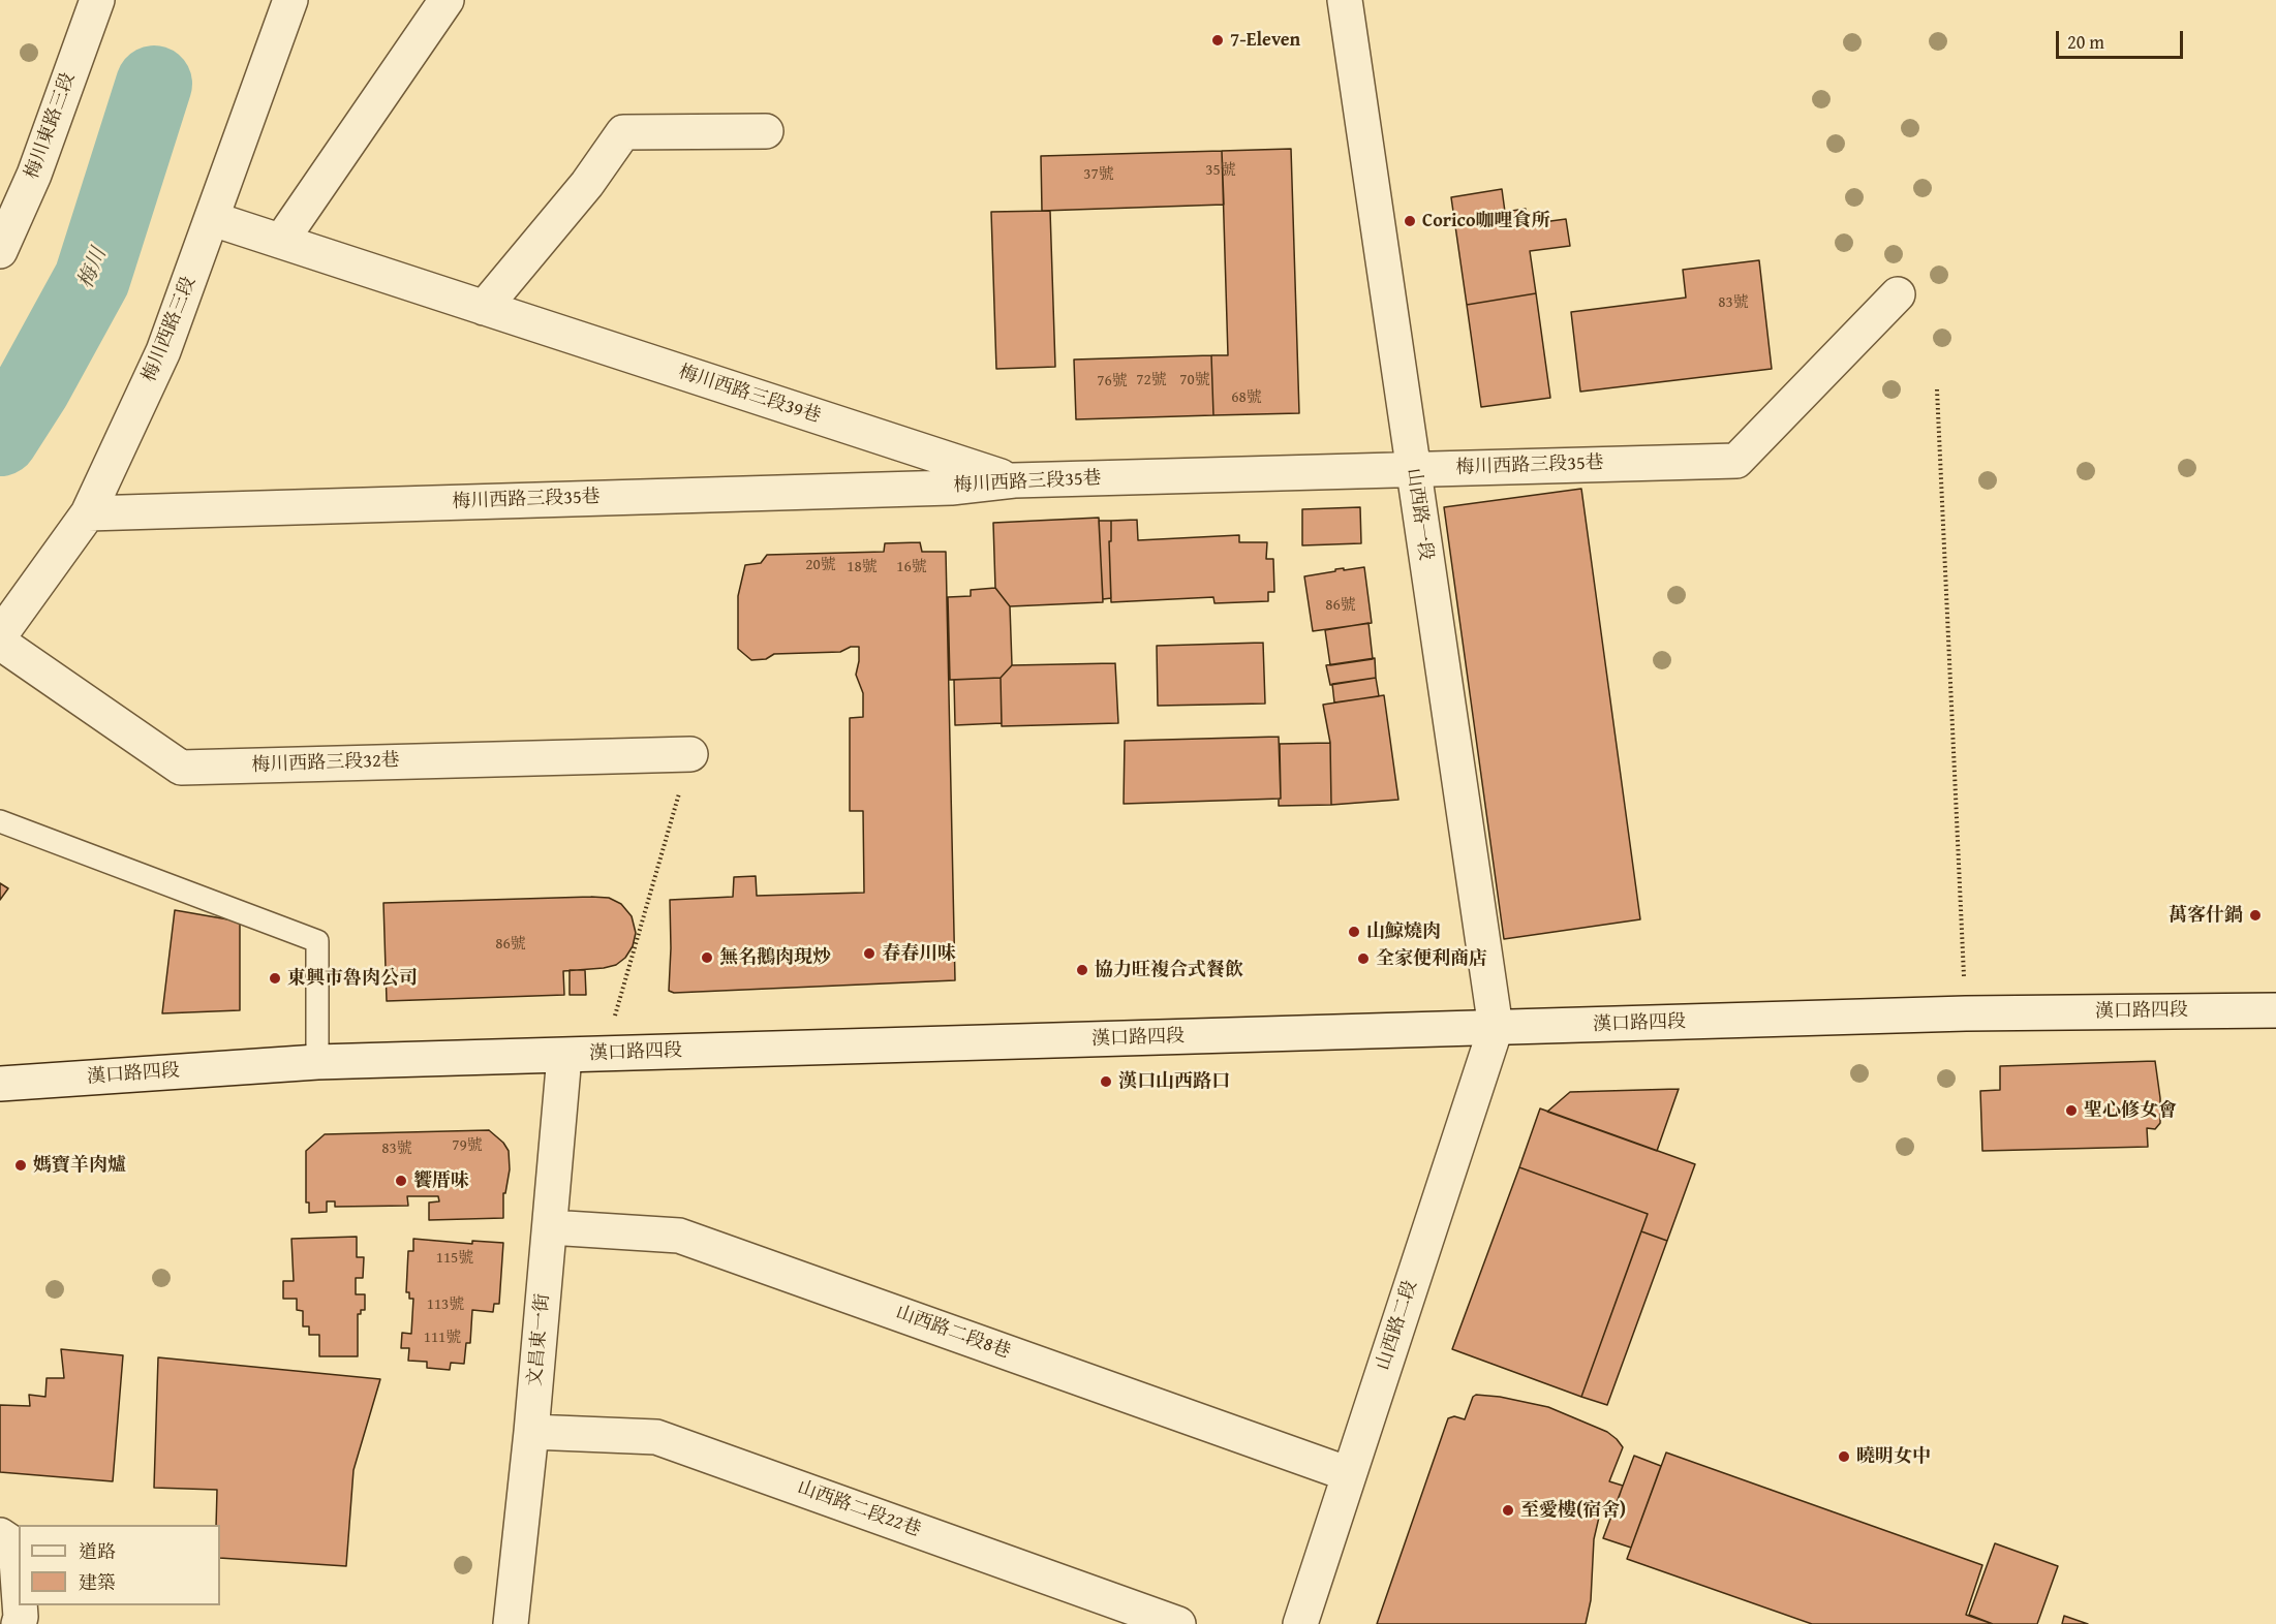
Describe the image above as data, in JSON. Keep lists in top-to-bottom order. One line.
{"streets":{"street":["梅川東路三段","梅川西路三段","梅川西路三段39巷","梅川西路三段35巷","山西路一段","梅川西路三段32巷","漢口路四段","山西路二段","山西路二段8巷","文昌東一街","山西路二段22巷"]},"crossings":[["梅川西路三段","梅川西路三段39巷"],["梅川西路三段","梅川西路三段35巷"],["梅川西路三段","梅川西路三段32巷"],["梅川西路三段39巷","梅川西路三段35巷"],["梅川西路三段35巷","山西路一段"],["山西路一段","漢口路四段"],["山西路一段","山西路二段"],["漢口路四段","山西路二段"],["漢口路四段","文昌東一街"],["山西路二段","山西路二段8巷"],["山西路二段8巷","文昌東一街"],["文昌東一街","山西路二段22巷"]],"water":["梅川"],"places":["7-Eleven","Corico咖哩食所","萬客什鍋","山鯨燒肉","春春川味","無名鵝肉現炒","全家便利商店","協力旺複合式餐飲","東興市魯肉公司","漢口山西路口","聖心修女會","媽寶羊肉爐","饗厝味","曉明女中","至愛樓(宿舍)"],"house_numbers":["35號","37號","83號","72號","70號","76號","68號","20號","18號","16號","86號","86號","79號","83號","115號","113號","111號"],"legend":["道路","建築"],"scale_bar":"20 m"}
